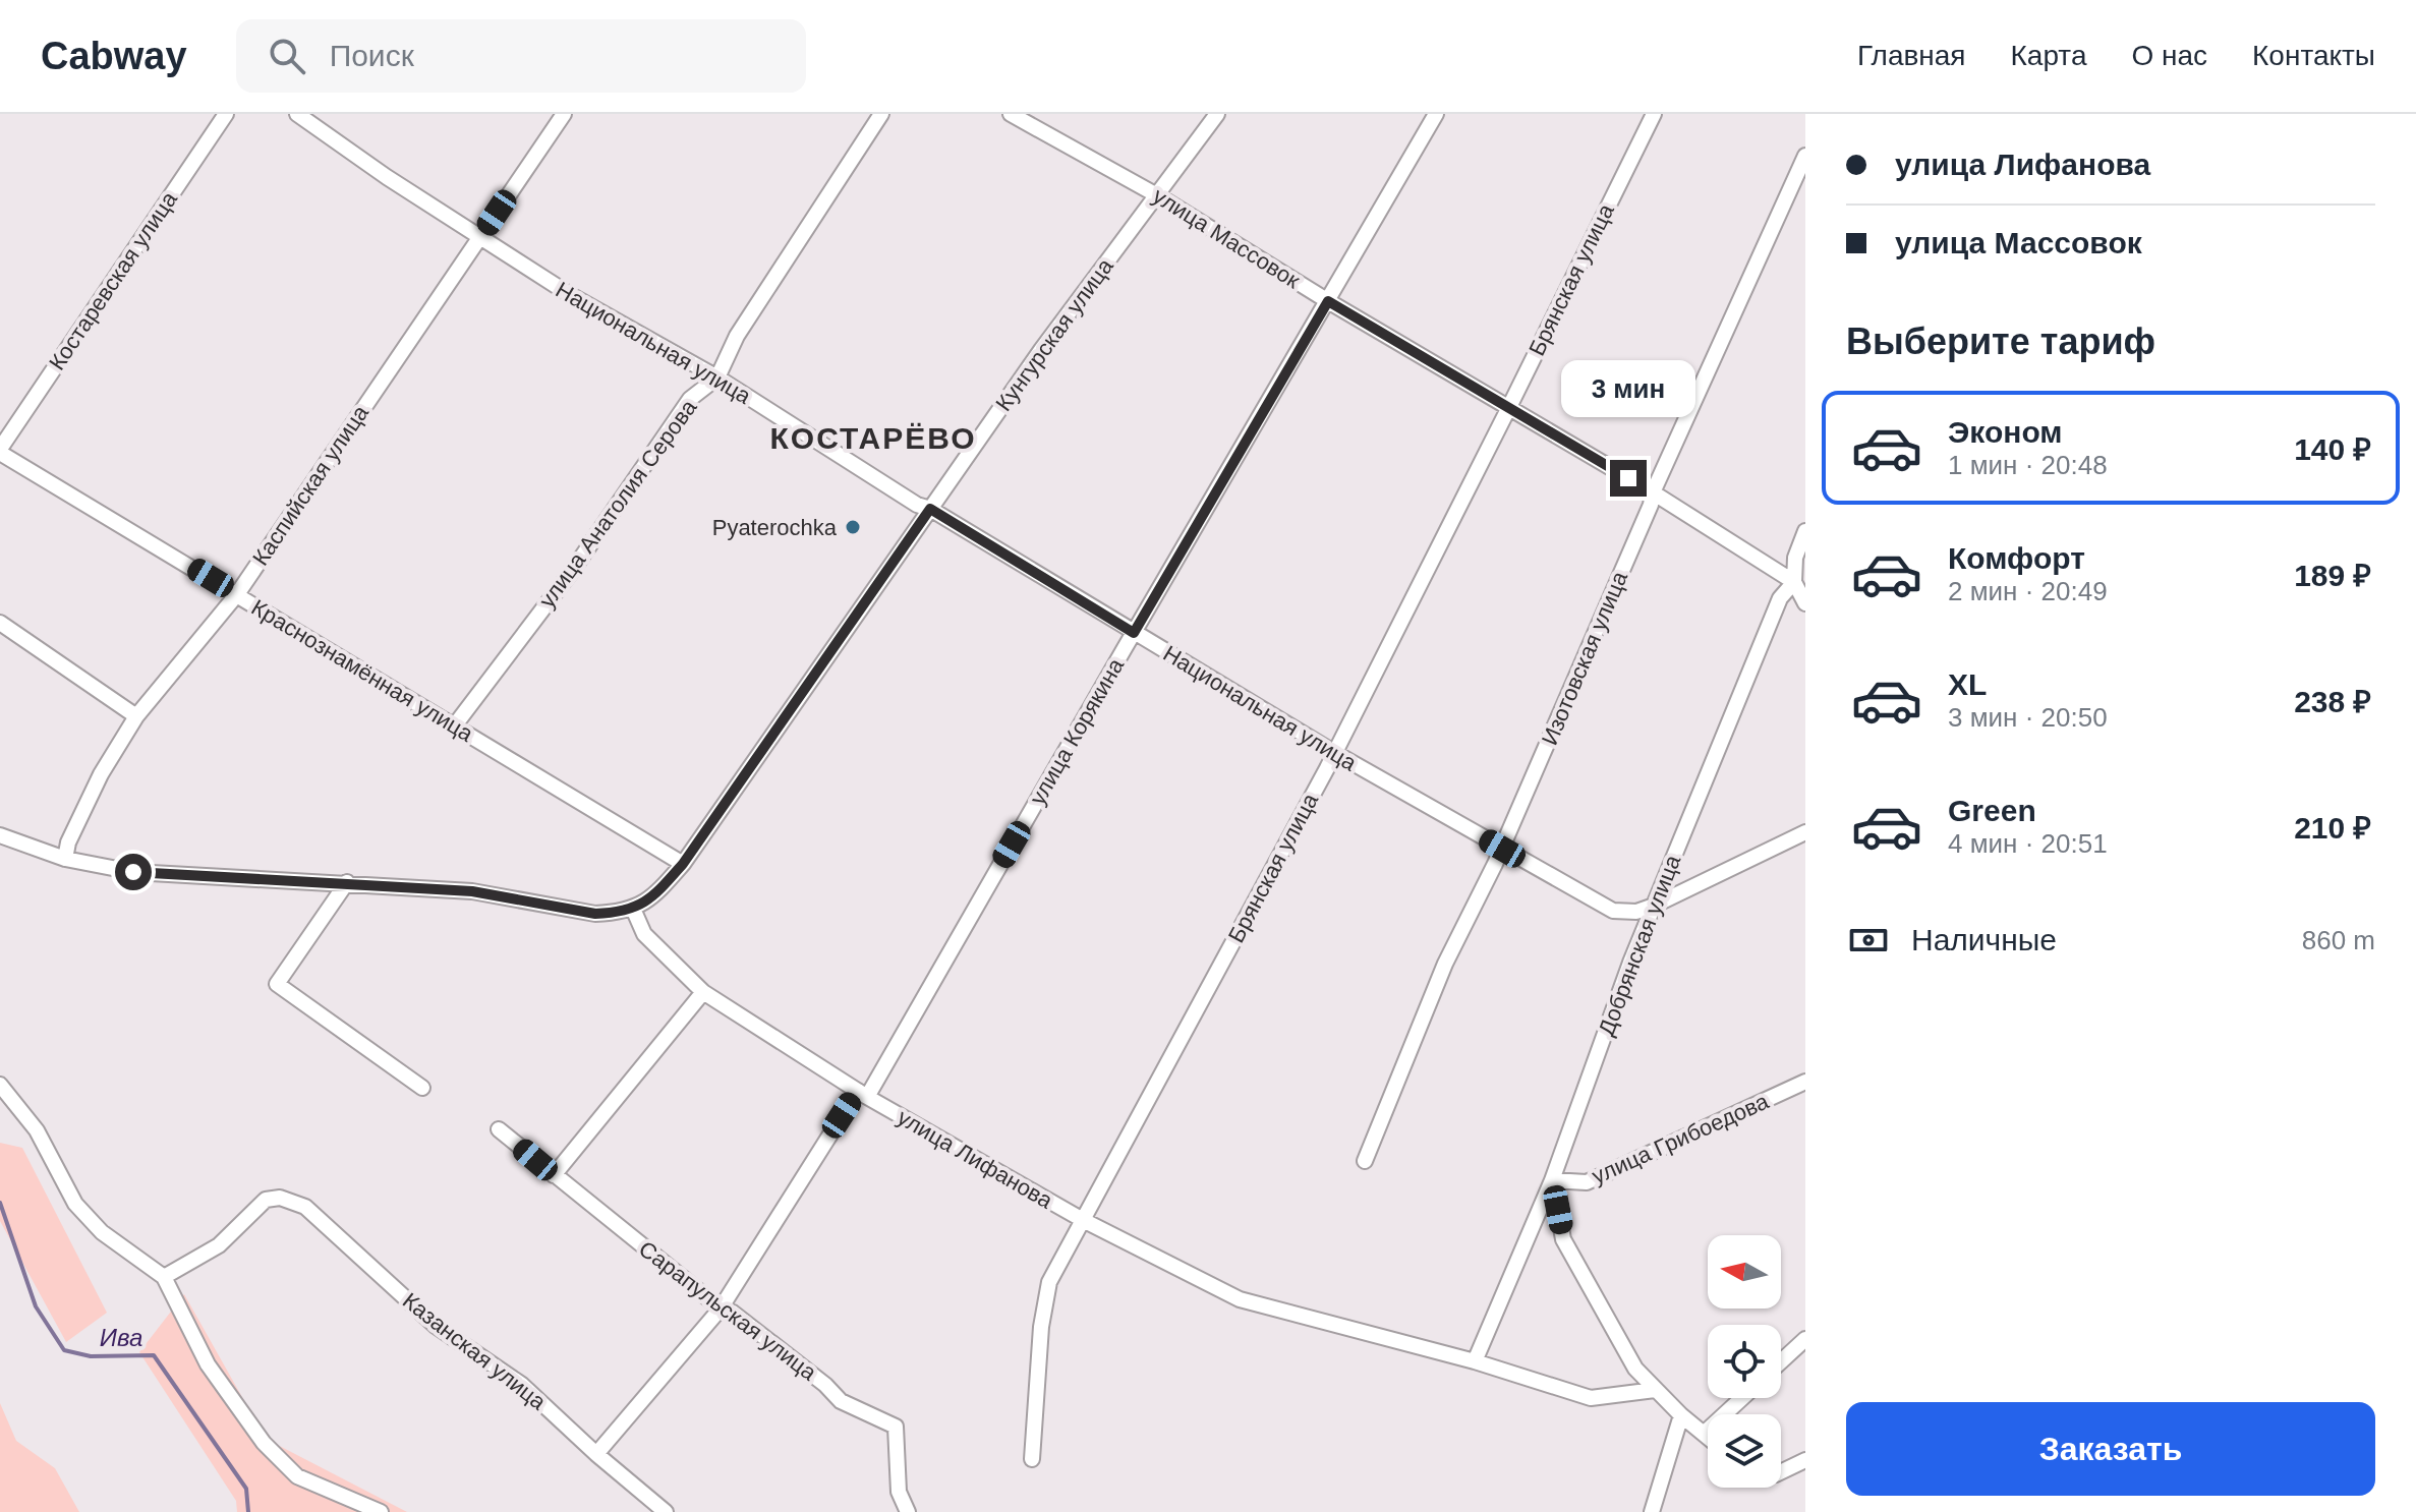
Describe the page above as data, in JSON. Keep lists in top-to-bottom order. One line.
{"streets":{"street":["улица Массовок","Брянская улица","Костаревская улица","Кунгурская улица","Национальная улица","Каспийская улица","улица Анатолия Серова","Изотовская улица","Краснознамённая улица","улица Корякина","Добрянская улица","улица Грибоедова","улица Лифанова","Сарапульская улица","Казанская улица"]},"crossings":[["улица Массовок","Брянская улица"],["улица Массовок","Кунгурская улица"],["улица Массовок","Изотовская улица"],["улица Массовок","улица Корякина"],["улица Массовок","Добрянская улица"],["Брянская улица","Национальная улица"],["Брянская улица","улица Лифанова"],["Костаревская улица","Краснознамённая улица"],["Кунгурская улица","Национальная улица"],["Кунгурская улица","Краснознамённая улица"],["Кунгурская улица","улица Лифанова"],["Национальная улица","Каспийская улица"],["Национальная улица","улица Анатолия Серова"],["Национальная улица","Изотовская улица"],["Национальная улица","улица Корякина"],["Национальная улица","Добрянская улица"],["Каспийская улица","Краснознамённая улица"],["улица Анатолия Серова","Краснознамённая улица"],["улица Корякина","улица Лифанова"],["улица Корякина","Сарапульская улица"],["улица Корякина","Казанская улица"],["Добрянская улица","улица Грибоедова"],["Добрянская улица","улица Лифанова"]],"districts":["КОСТАРЁВО"],"water":["Ива"],"places":["Pyaterochka"],"north":"left","page":{"header":"Cabway","search":"Поиск","nav":["Главная","Карта","О нас","Контакты"],"banner":["улица Лифанова","улица Массовок"],"heading":"Выберите тариф","bubble":"3 мин","list":[{"name":"Эконом","note":"1 мин · 20:48","value":"140 ₽"},{"name":"Комфорт","note":"2 мин · 20:49","value":"189 ₽"},{"name":"XL","note":"3 мин · 20:50","value":"238 ₽"},{"name":"Green","note":"4 мин · 20:51","value":"210 ₽"}],"pay":["Наличные","860 m"],"buttons":"Заказать"}}
